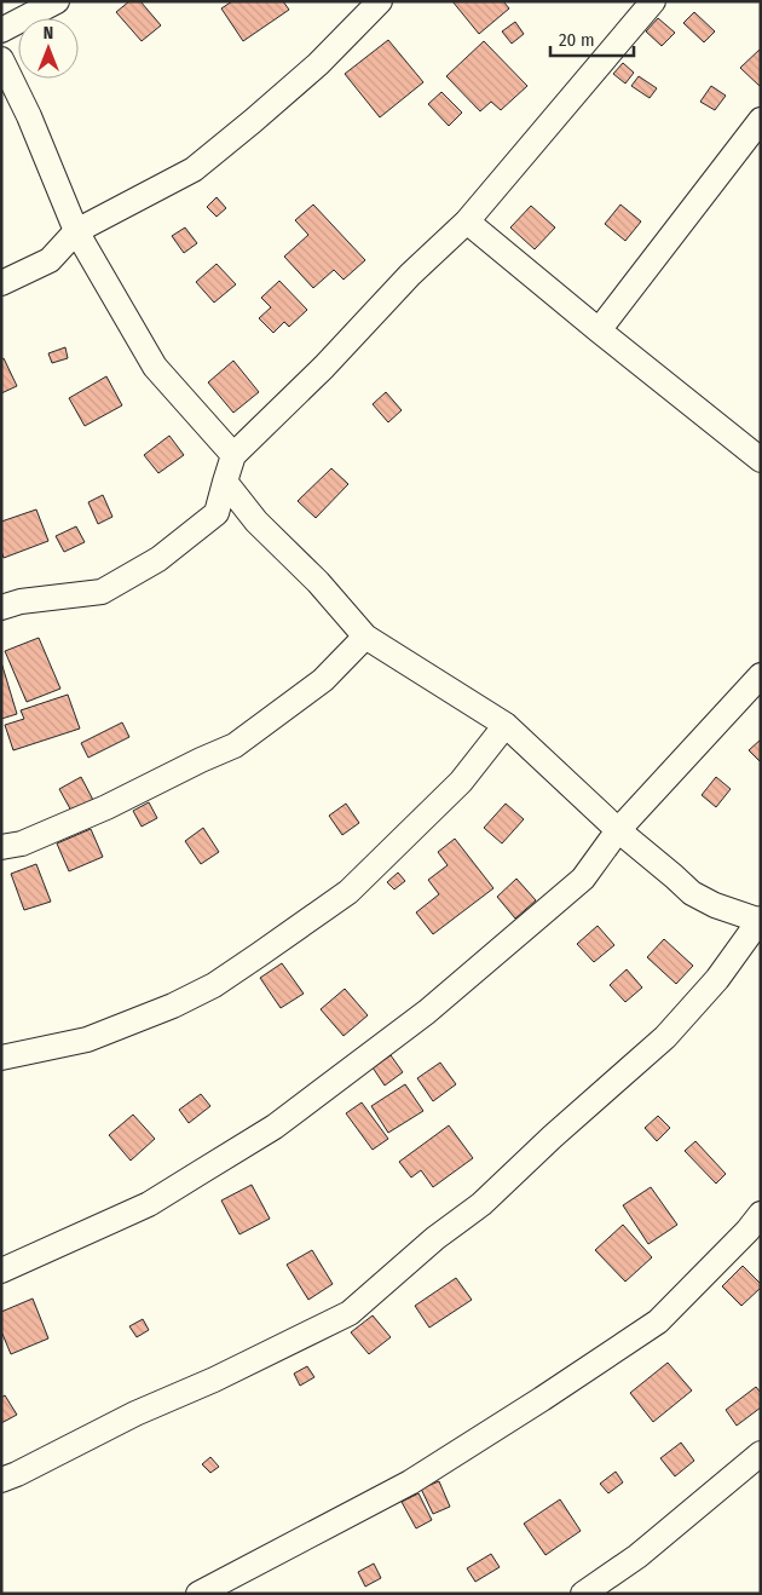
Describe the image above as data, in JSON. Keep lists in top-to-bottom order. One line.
{"scale_bar":"20 m","north":"top"}
